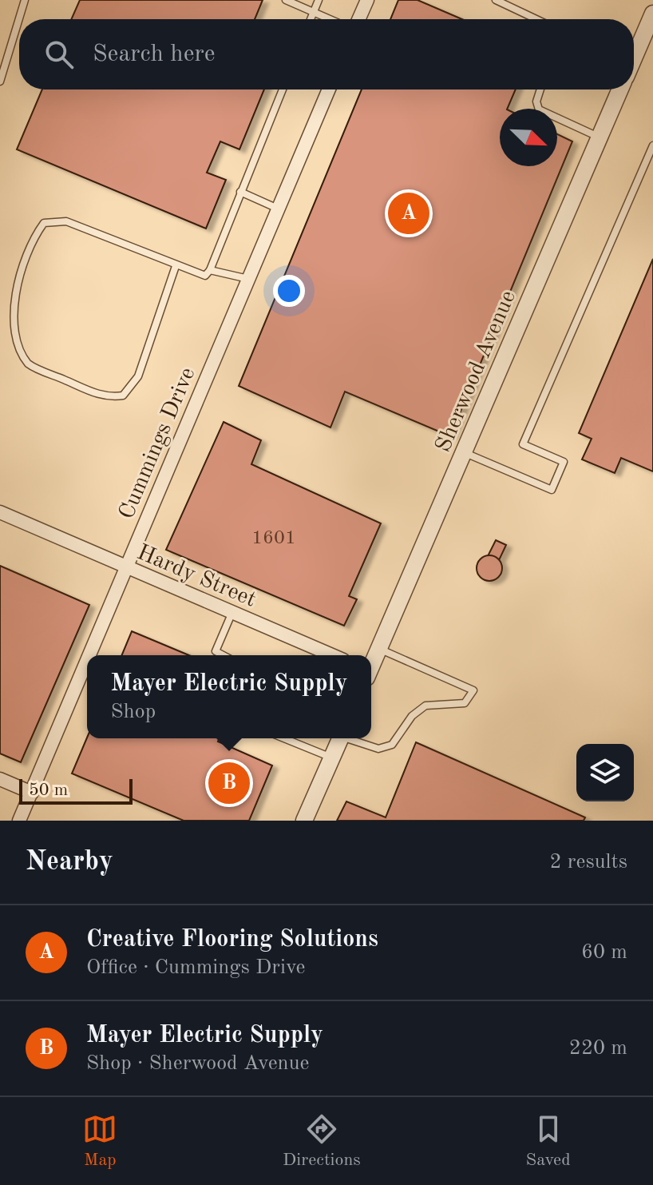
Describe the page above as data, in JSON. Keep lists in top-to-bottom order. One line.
{"streets":{"street":["Sherwood Avenue","Cummings Drive","Hardy Street"]},"crossings":[["Cummings Drive","Hardy Street"]],"house_numbers":["1601"],"scale_bar":"50 m","north":"bottom right","page":{"search":"Search here","pins":["A","B"],"popup":["Mayer Electric Supply","Shop"],"scale":"50 m","heading":["Nearby","2 results"],"list":[{"mark":"A","name":"Creative Flooring Solutions","note":"Office · Cummings Drive","value":"60 m"},{"mark":"B","name":"Mayer Electric Supply","note":"Shop · Sherwood Avenue","value":"220 m"}],"nav":["Map","Directions","Saved"]}}
